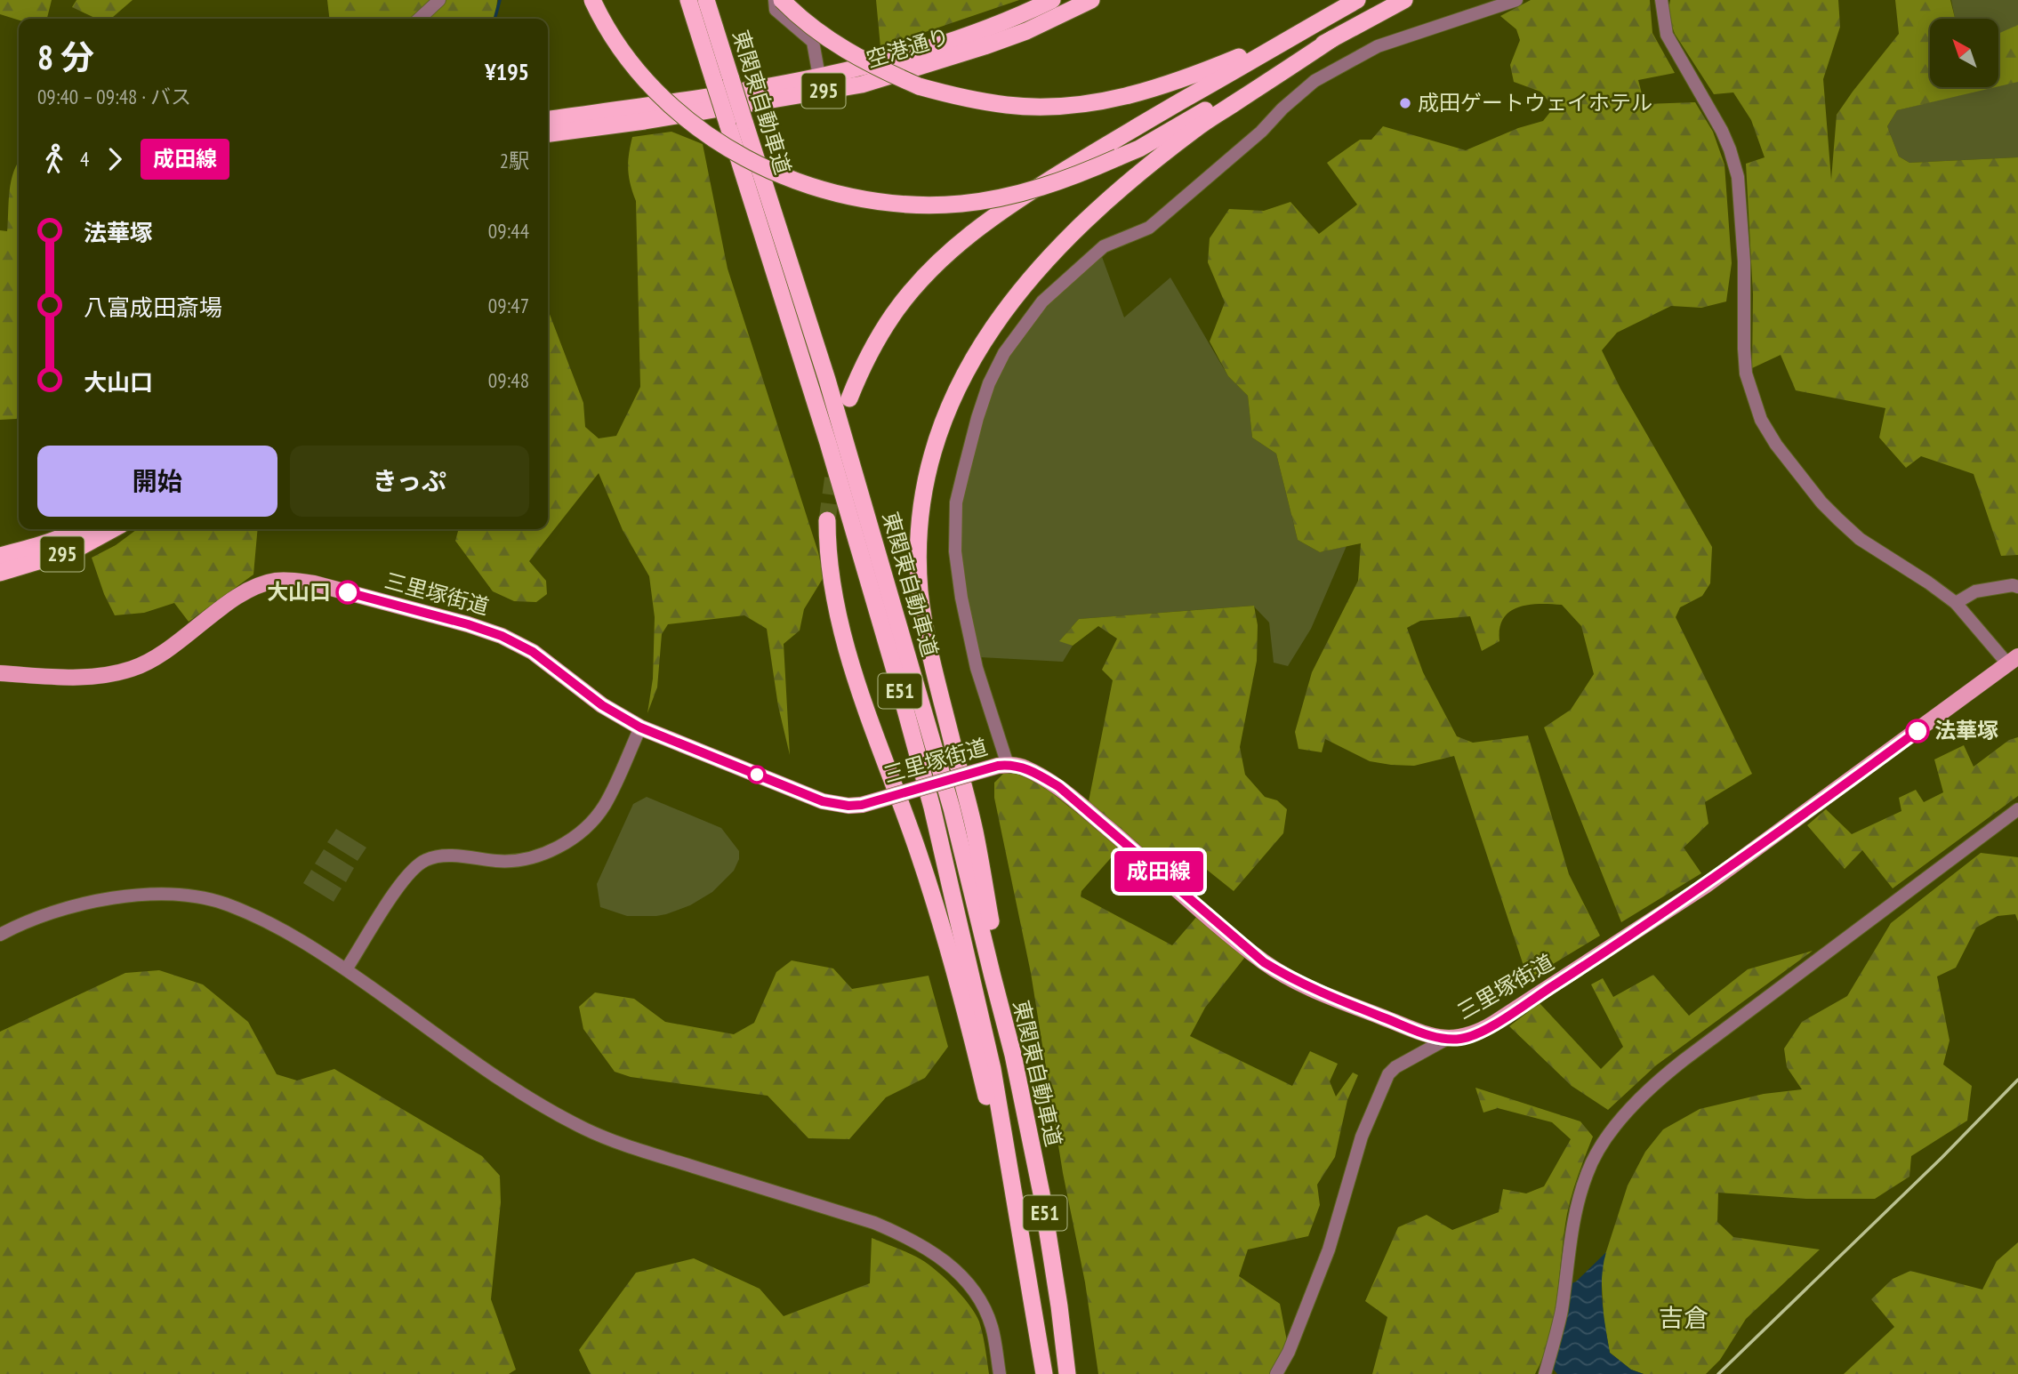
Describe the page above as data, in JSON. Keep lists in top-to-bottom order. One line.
{"streets":{"highway":["空港通り","295","東関東自動車道","E51"],"main road":["三里塚街道"]},"districts":["吉倉"],"places":["成田ゲートウェイホテル","大山口","法華塚"],"lines":["bus line 成田線"],"north":"top left","page":{"on_map":"成田線","heading":["8 分","09:40 – 09:48 · バス","¥195"],"legs":["4","成田線","2駅"],"list":[{"name":"法華塚","value":"09:44"},{"name":"八富成田斎場","value":"09:47"},{"name":"大山口","value":"09:48"}],"buttons":["開始","きっぷ"]}}
